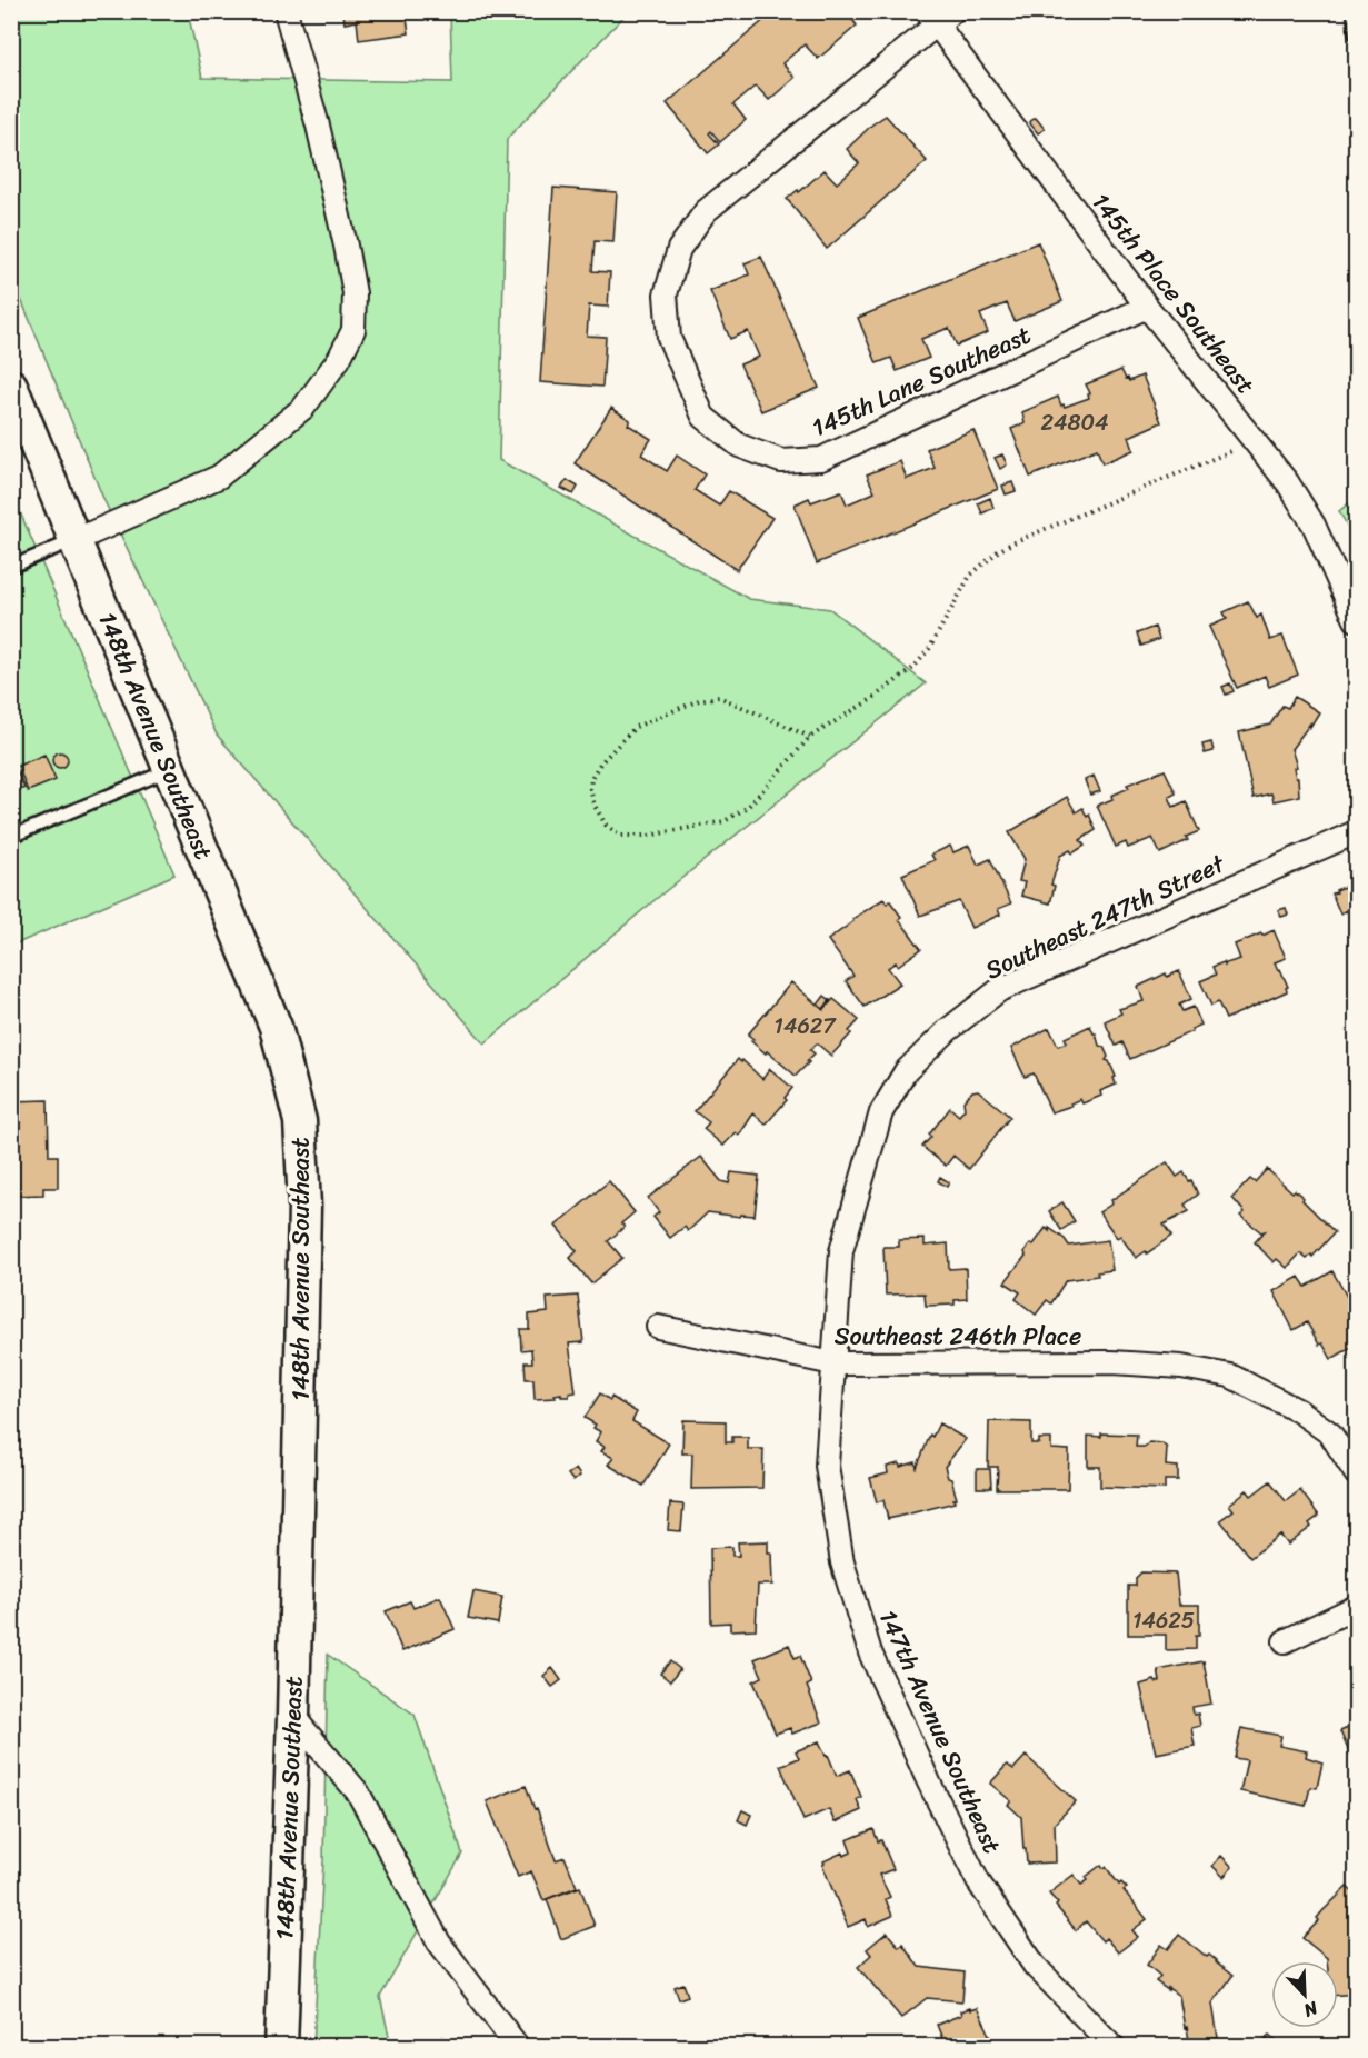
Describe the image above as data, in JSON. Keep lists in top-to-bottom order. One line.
{"streets":{"street":["145th Place Southeast","145th Lane Southeast","148th Avenue Southeast","Southeast 247th Street","Southeast 246th Place","147th Avenue Southeast"]},"crossings":[["145th Place Southeast","145th Lane Southeast"],["Southeast 247th Street","147th Avenue Southeast"],["Southeast 246th Place","147th Avenue Southeast"]],"house_numbers":["24804","14627","14625"],"north":"bottom right"}
